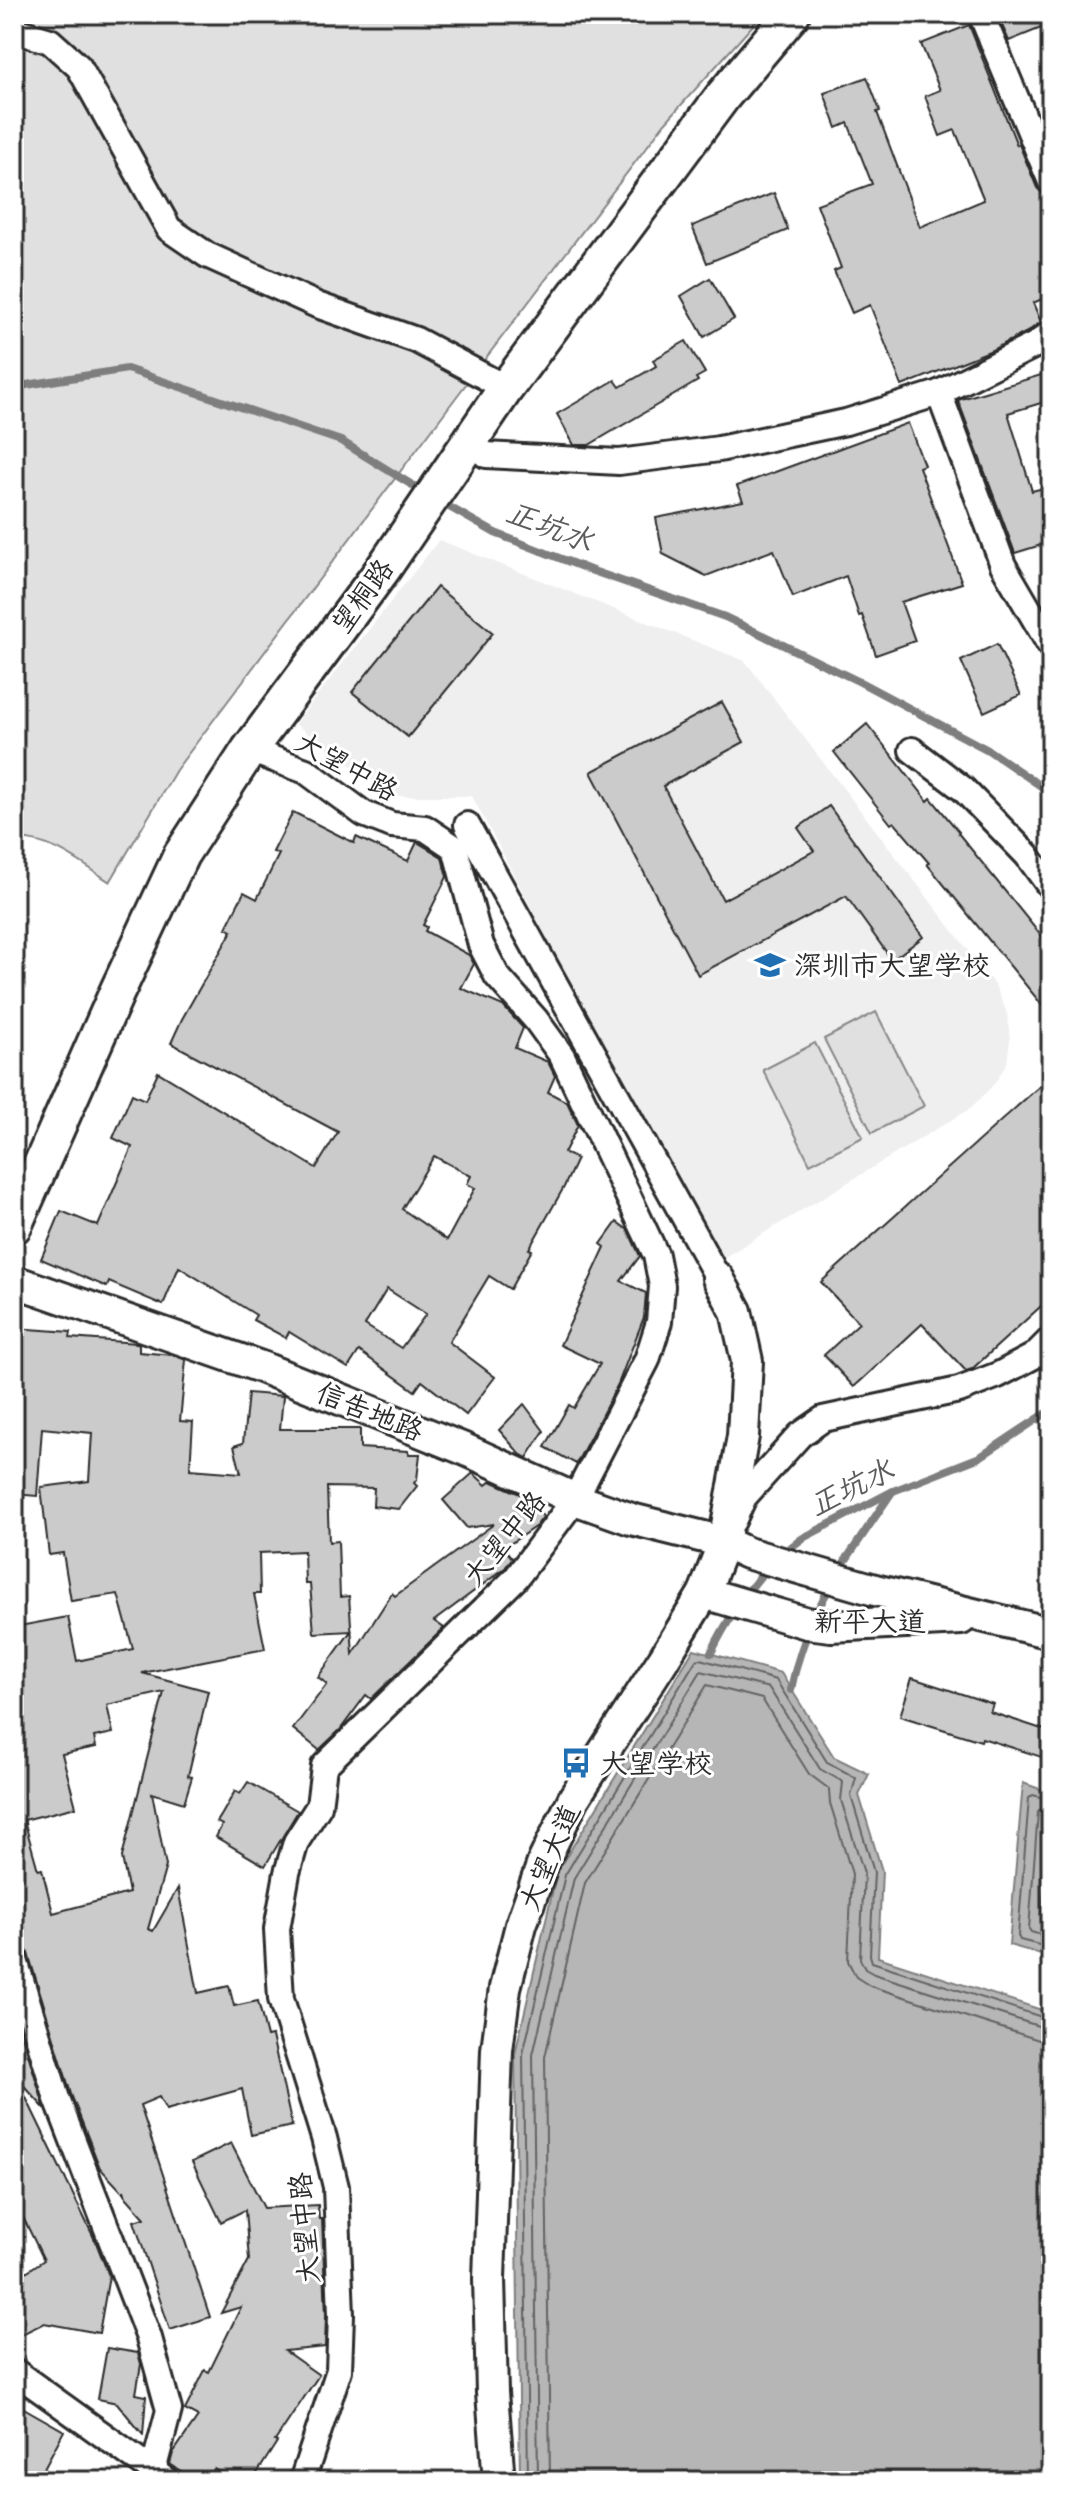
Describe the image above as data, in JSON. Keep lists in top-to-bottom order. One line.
{"streets":{"main road":["望桐路"],"street":["大望中路","信告地路","新平大道","大望大道"]},"crossings":[["望桐路","大望中路"],["大望中路","信告地路"],["信告地路","新平大道"],["信告地路","大望大道"],["新平大道","大望大道"]],"water":["正坑水"],"places":{"school or university":["深圳市大望学校"],"bus stop":["大望学校"]}}
